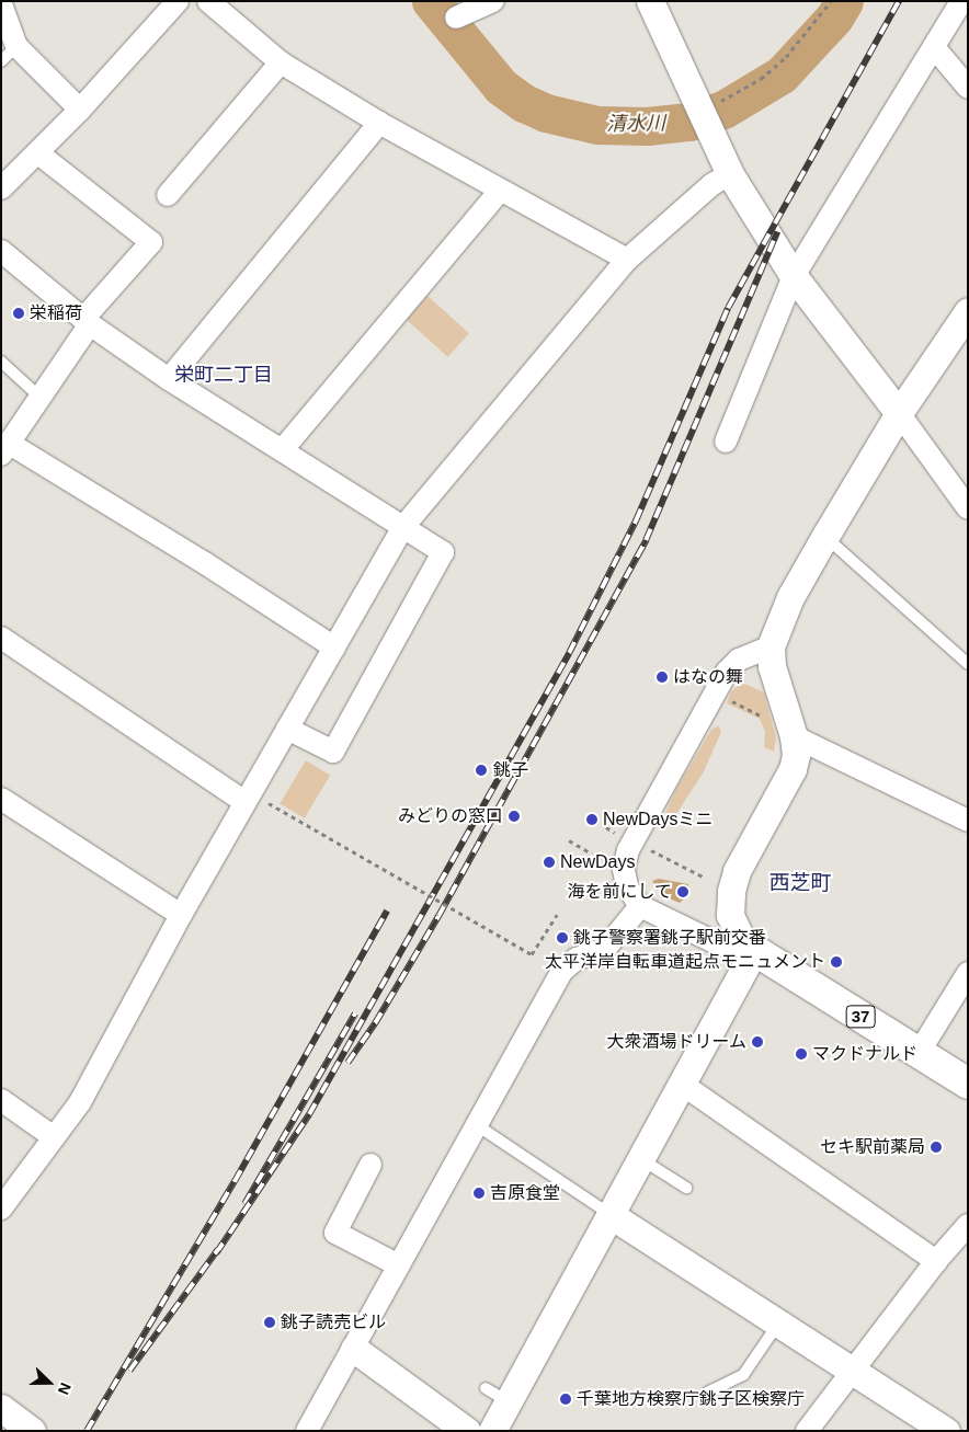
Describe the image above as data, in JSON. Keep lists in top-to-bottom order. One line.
{"streets":{"main road":["37"]},"districts":["栄町二丁目","西芝町"],"water":["清水川"],"places":["栄稲荷","はなの舞","銚子","みどりの窓口","NewDaysミニ","NewDays","海を前にして","銚子警察署銚子駅前交番","太平洋岸自転車道起点モニュメント","大衆酒場ドリーム","マクドナルド","セキ駅前薬局","吉原食堂","銚子読売ビル","千葉地方検察庁銚子区検察庁"],"north":"right"}
